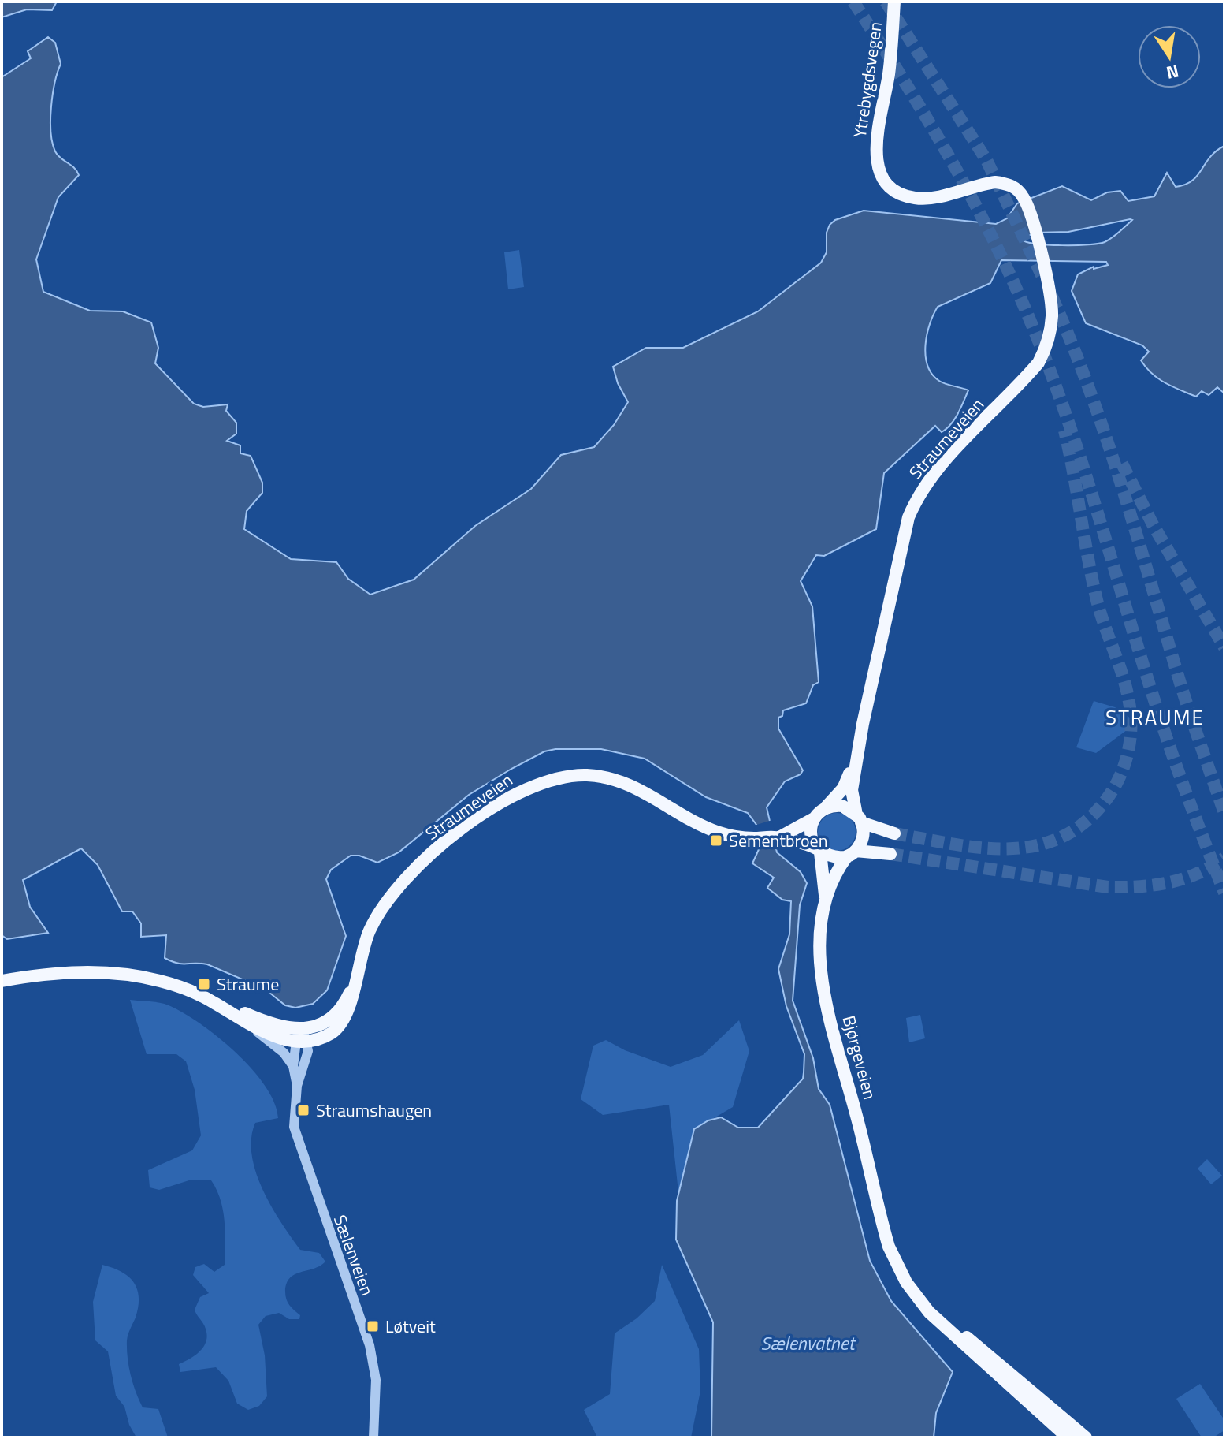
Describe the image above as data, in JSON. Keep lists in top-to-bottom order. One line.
{"streets":{"main road":["Ytrebygdsvegen","Straumeveien","Bjørgeveien"],"street":["Sælenveien"]},"crossings":[["Ytrebygdsvegen","Straumeveien"],["Straumeveien","Sælenveien"]],"districts":["STRAUME"],"water":["Sælenvatnet"],"places":{"transit":["Sementbroen","Straume","Straumshaugen","Løtveit"]},"north":"bottom"}
